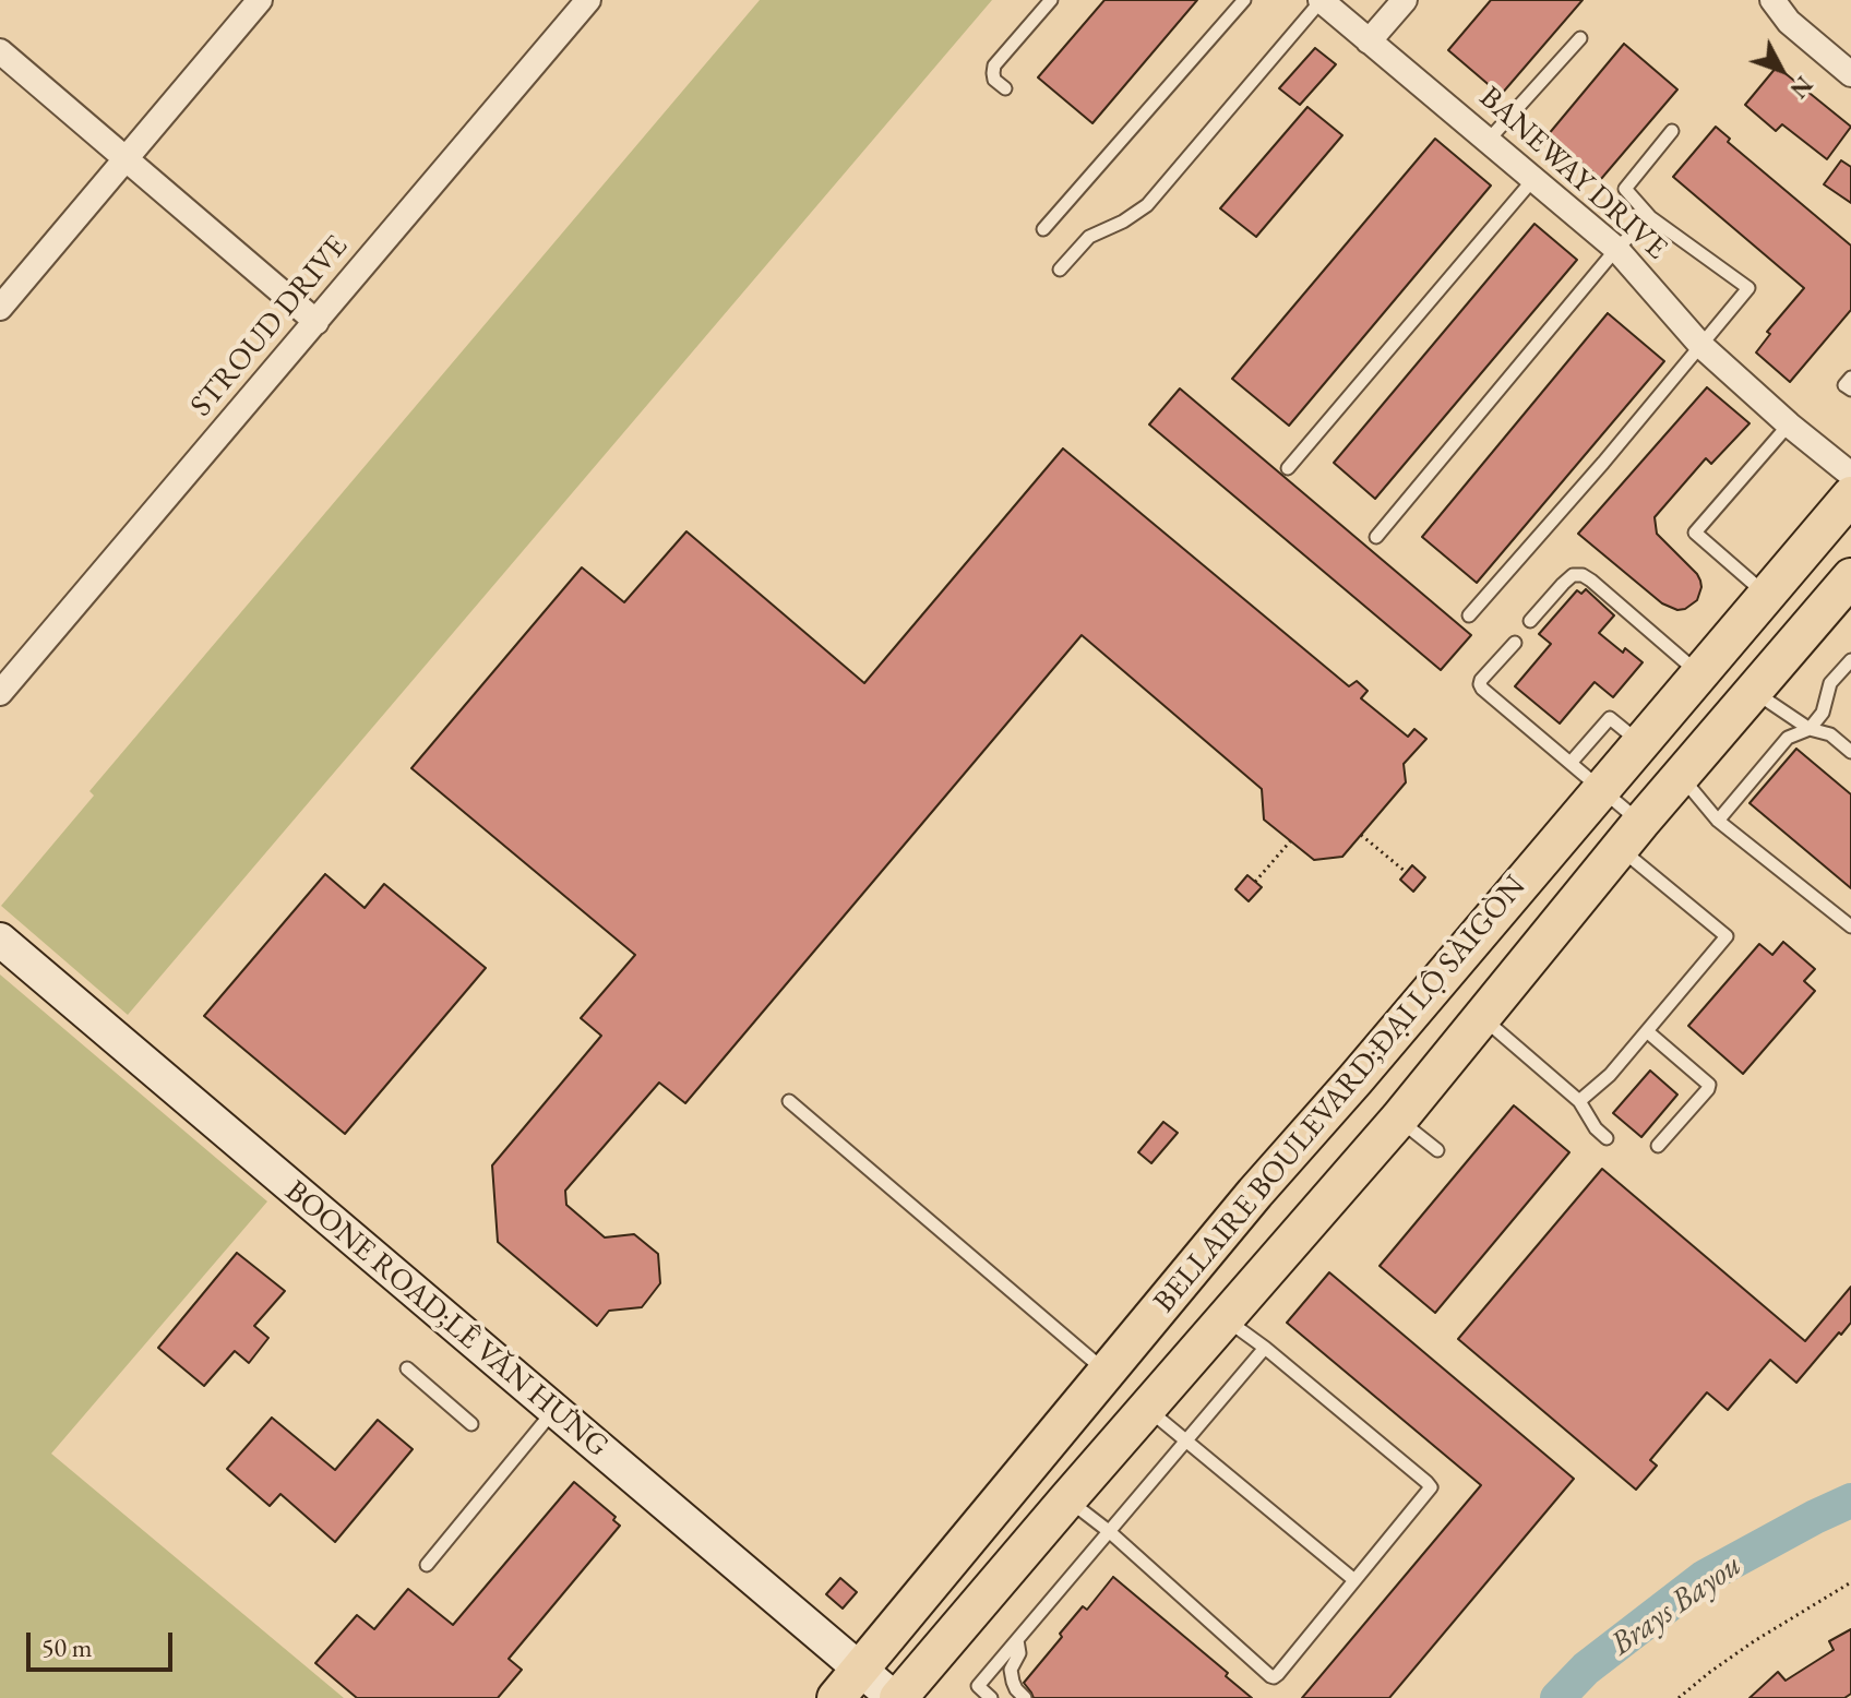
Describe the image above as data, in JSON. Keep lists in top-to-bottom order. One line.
{"streets":{"main road":["BELLAIRE BOULEVARD;ĐẠI LỘ SÀIGÒN"],"street":["BANEWAY DRIVE","STROUD DRIVE","BOONE ROAD;LÊ VĂN HƯNG"]},"crossings":[["BELLAIRE BOULEVARD;ĐẠI LỘ SÀIGÒN","BOONE ROAD;LÊ VĂN HƯNG"]],"water":["Brays Bayou"],"scale_bar":"50 m","north":"bottom right"}
